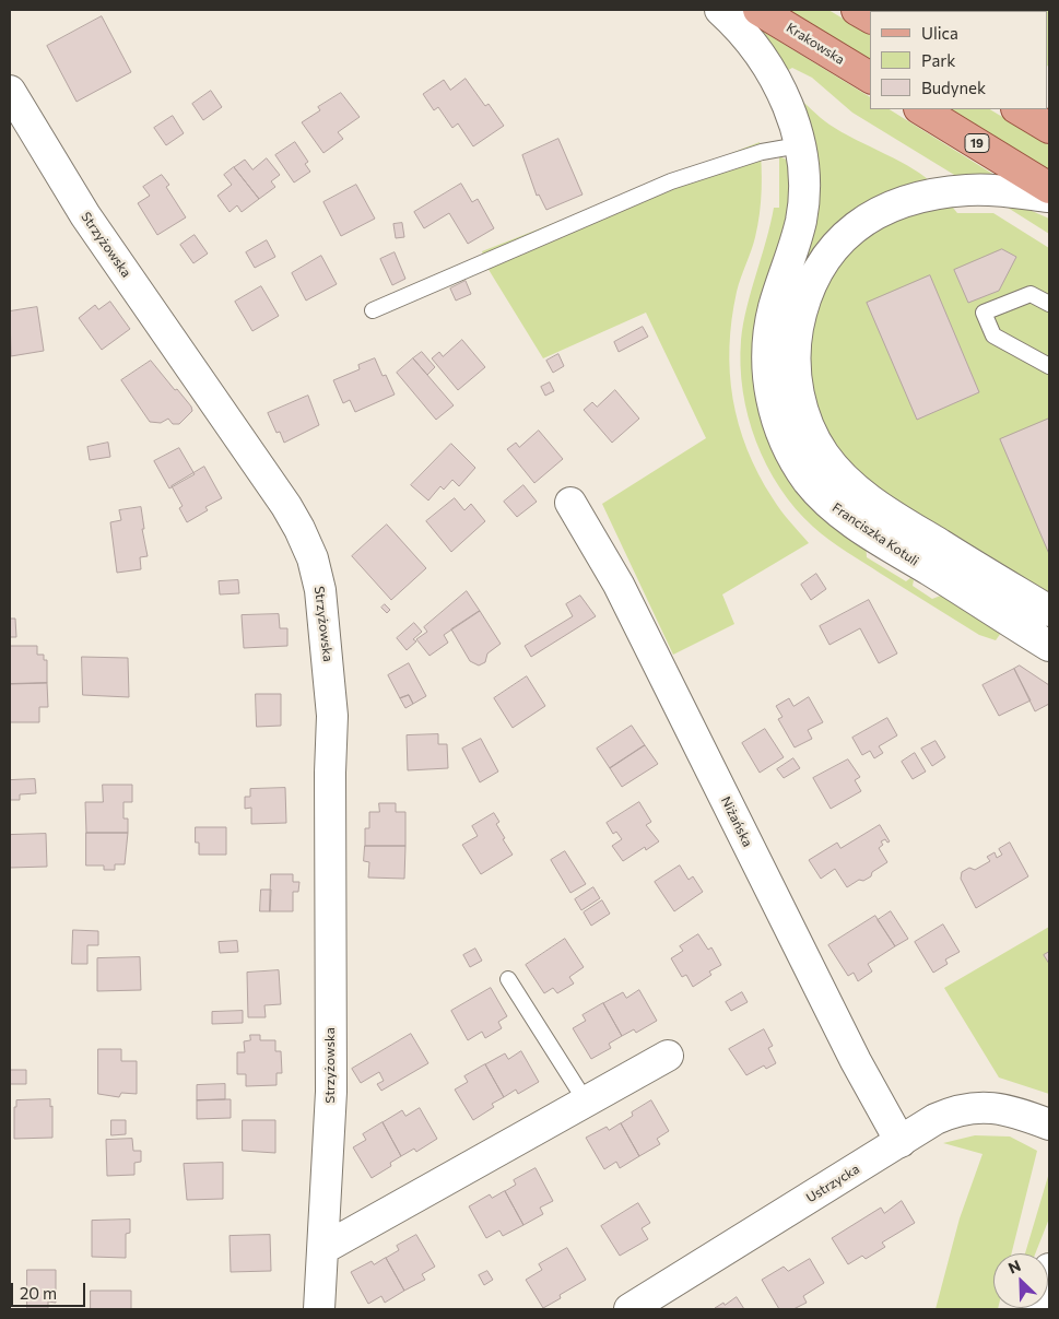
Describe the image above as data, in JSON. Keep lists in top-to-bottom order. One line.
{"streets":{"main road":["Krakowska","19"],"street":["Strzyżowska","Franciszka Kotuli","Niżańska","Ustrzycka"]},"crossings":[["Niżańska","Ustrzycka"]],"legend":["Ulica","Park","Budynek"],"scale_bar":"20 m","north":"top left"}
